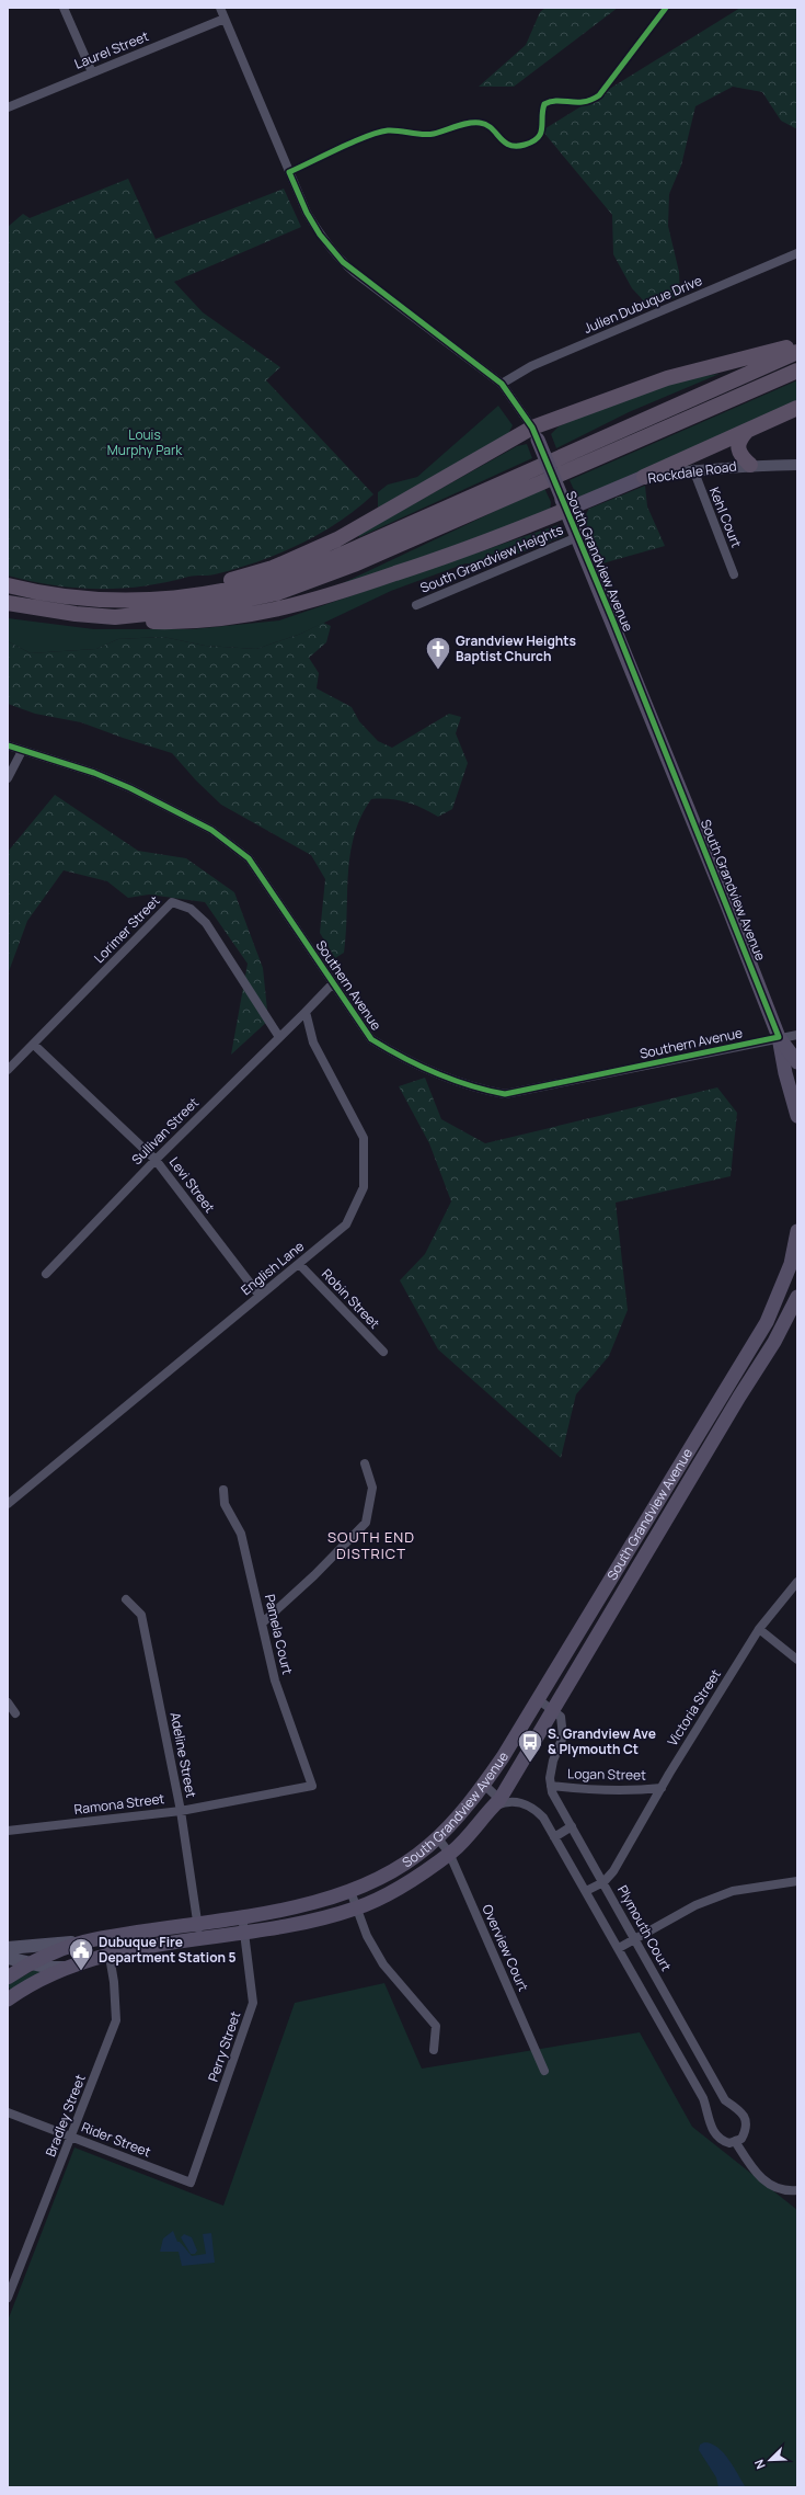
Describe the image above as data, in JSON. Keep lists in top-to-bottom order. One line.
{"streets":{"main road":["Rockdale Road","South Grandview Avenue"],"street":["Laurel Street","Julien Dubuque Drive","Kehl Court","South Grandview Heights","Lorimer Street","Southern Avenue","Sullivan Street","Levi Street","English Lane","Robin Street","Pamela Court","Victoria Street","Adeline Street","Logan Street","Ramona Street","Plymouth Court","Overview Court","Perry Street","Bradley Street","Rider Street"]},"crossings":[["Laurel Street","South Grandview Avenue"],["Julien Dubuque Drive","South Grandview Avenue"],["Rockdale Road","Kehl Court"],["Rockdale Road","South Grandview Avenue"],["South Grandview Heights","South Grandview Avenue"],["South Grandview Avenue","Southern Avenue"],["South Grandview Avenue","Adeline Street"],["South Grandview Avenue","Plymouth Court"],["South Grandview Avenue","Overview Court"],["South Grandview Avenue","Perry Street"],["South Grandview Avenue","Bradley Street"],["Lorimer Street","Sullivan Street"],["Lorimer Street","Levi Street"],["Sullivan Street","Levi Street"],["Sullivan Street","English Lane"],["Levi Street","English Lane"],["English Lane","Robin Street"],["Pamela Court","Ramona Street"],["Victoria Street","Logan Street"],["Victoria Street","Plymouth Court"],["Adeline Street","Ramona Street"],["Logan Street","Plymouth Court"],["Perry Street","Rider Street"],["Bradley Street","Rider Street"]],"districts":["SOUTH END DISTRICT"],"parks":["Louis Murphy Park"],"places":{"church":["Grandview Heights Baptist Church"],"bus stop":["S. Grandview Ave & Plymouth Ct"],"public building":["Dubuque Fire Department Station 5"]},"north":"bottom left"}
